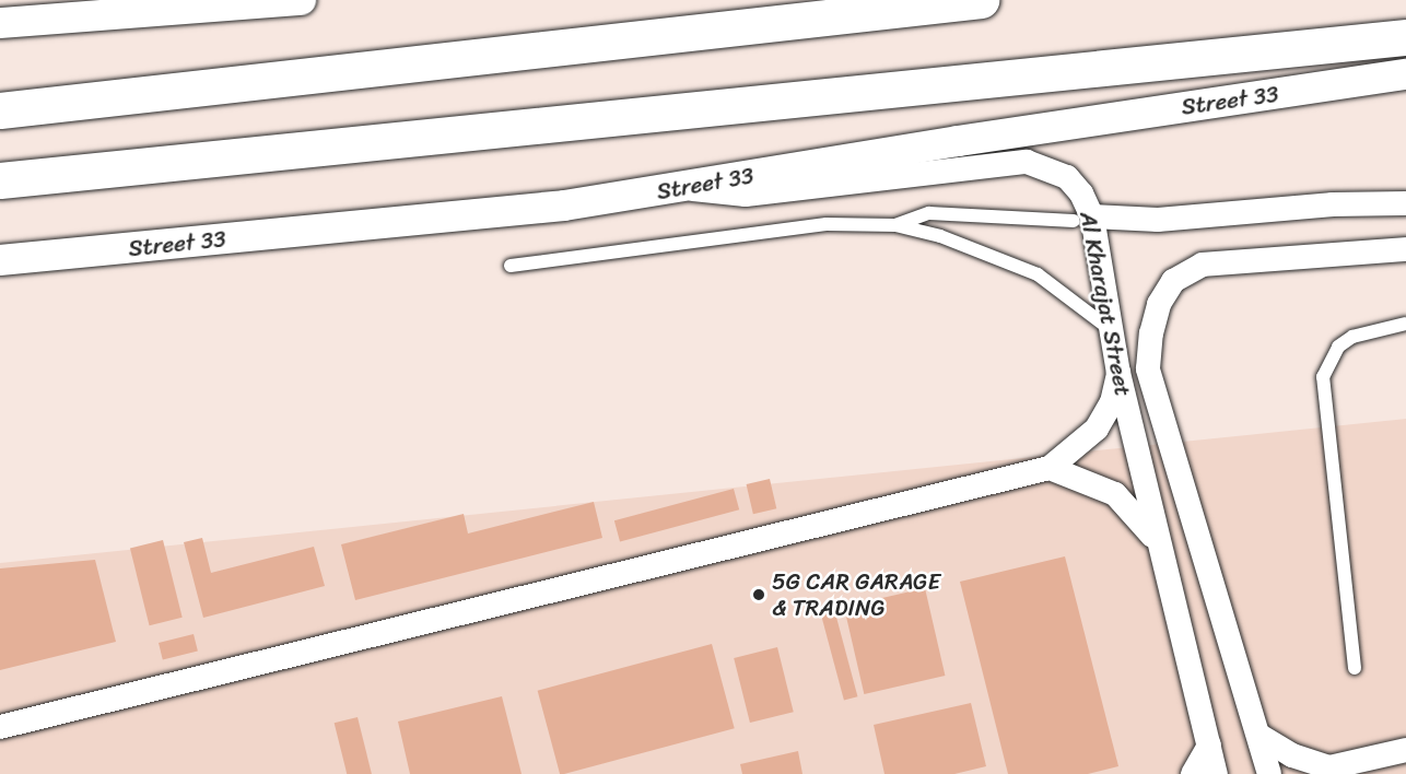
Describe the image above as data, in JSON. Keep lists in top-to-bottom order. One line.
{"streets":{"highway":["Street 33"],"street":["Al Kharajat Street"]},"crossings":[["Street 33","Al Kharajat Street"]],"places":["5G CAR GARAGE & TRADING"]}
